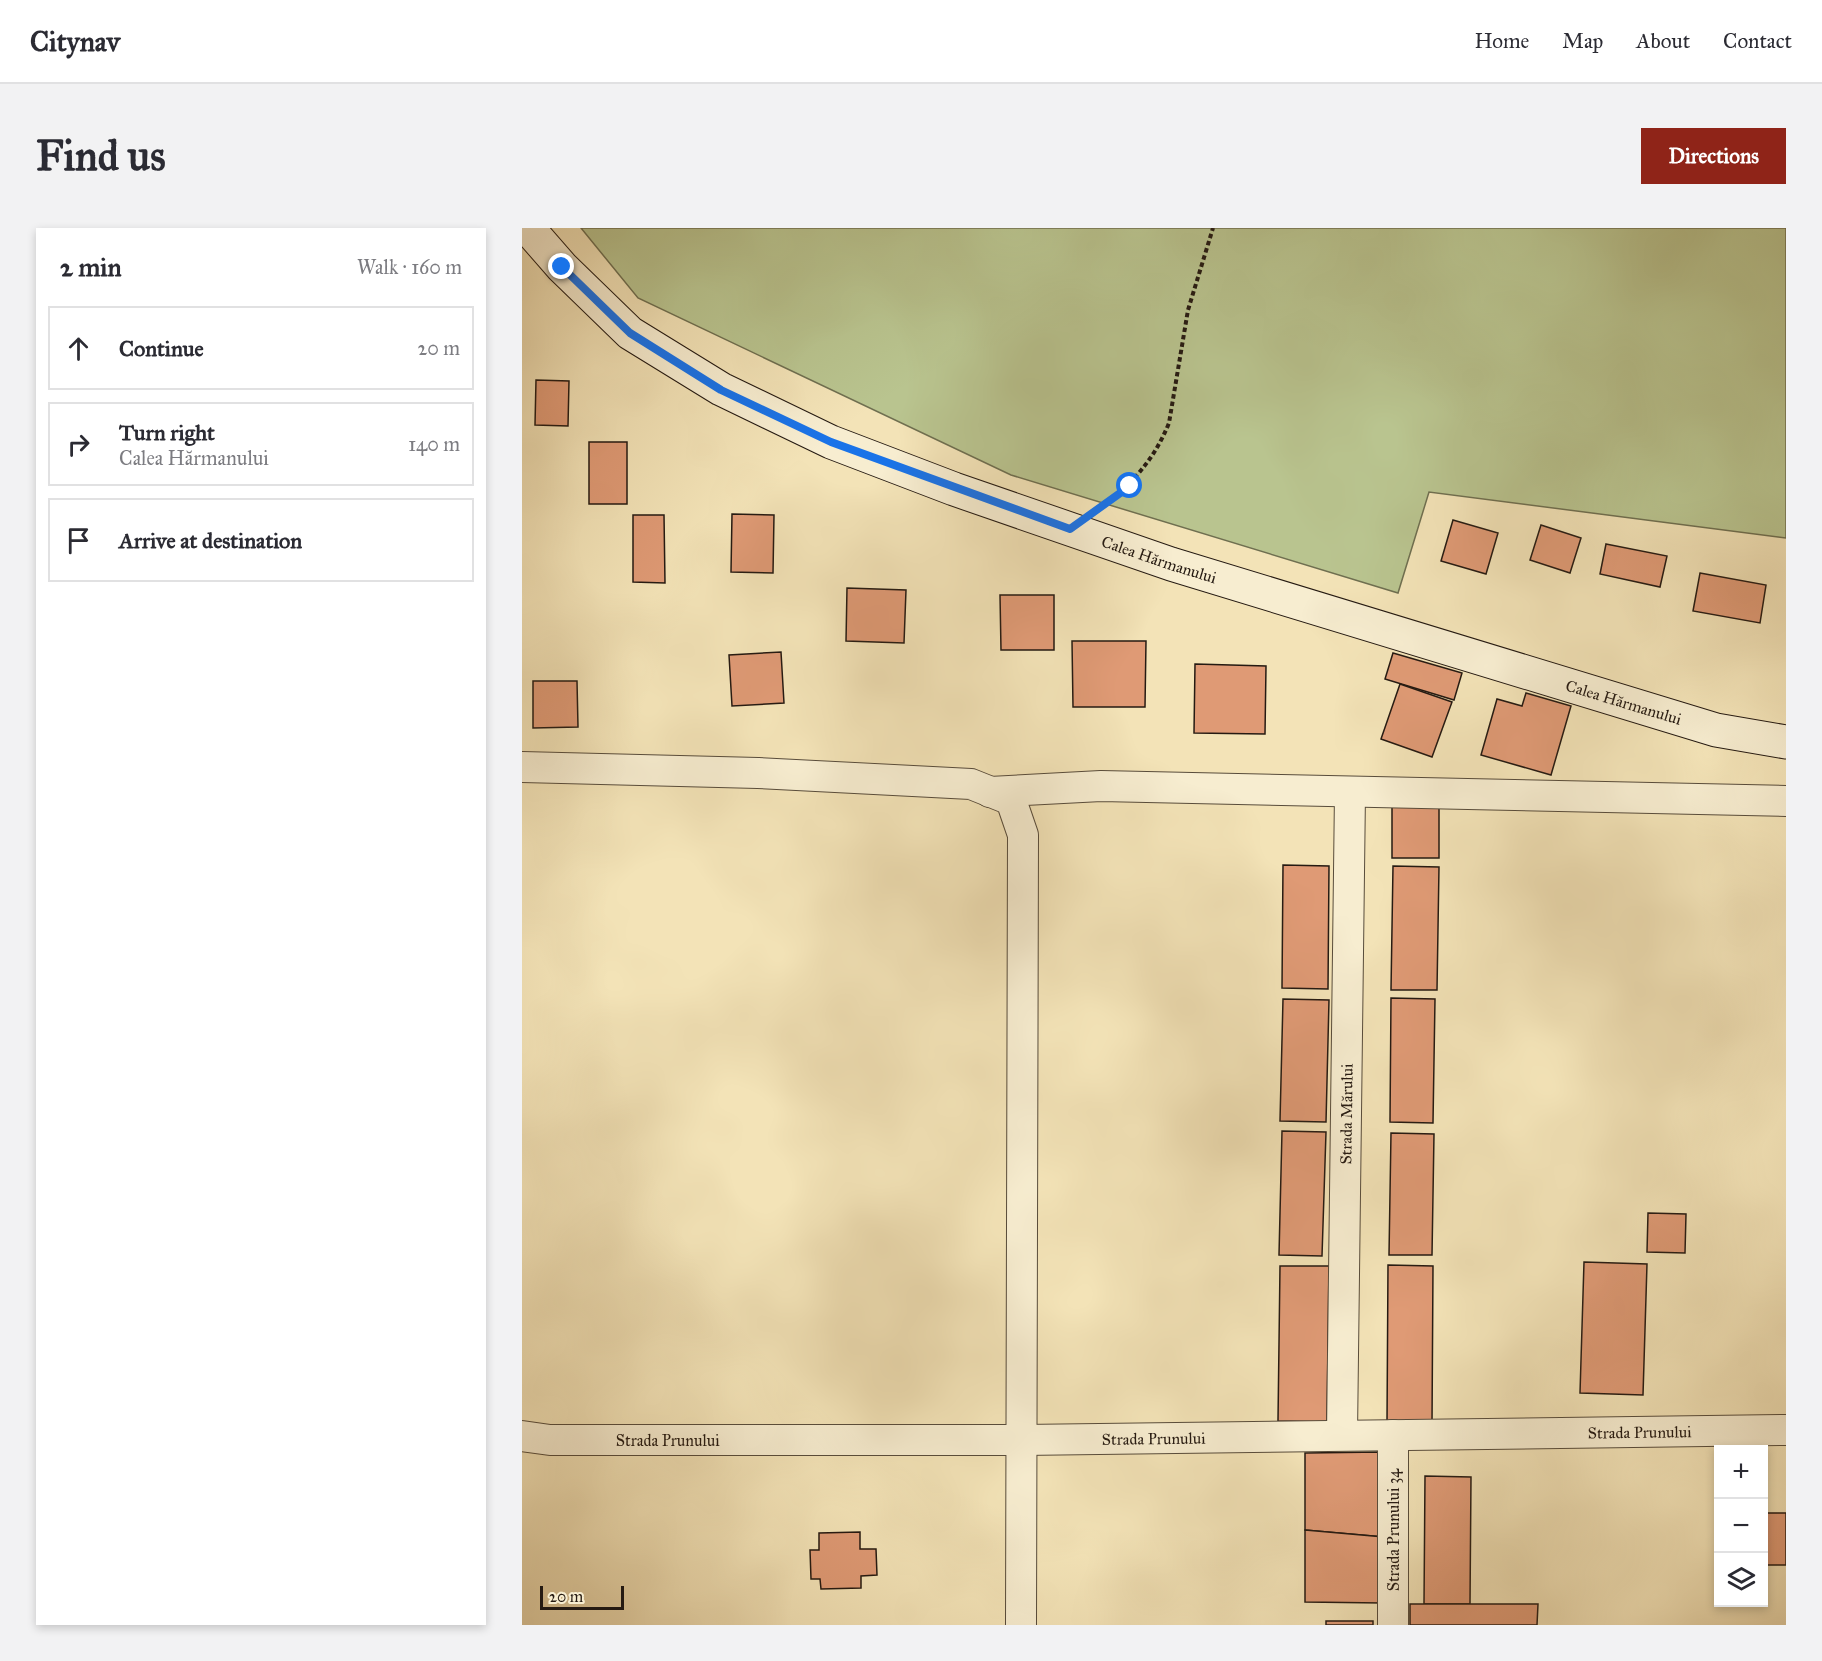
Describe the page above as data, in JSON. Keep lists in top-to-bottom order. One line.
{"streets":{"main road":["Calea Hărmanului"],"street":["Strada Mărului","Strada Prunului","Strada Prunului 34"]},"crossings":[["Strada Mărului","Strada Prunului"],["Strada Prunului","Strada Prunului 34"]],"scale_bar":"20 m","page":{"header":"Citynav","nav":["Home","Map","About","Contact"],"buttons":"Directions","title":"Find us","heading":["2 min","Walk · 160 m"],"list":[["Continue","20 m"],["Turn right","Calea Hărmanului","140 m"],"Arrive at destination"],"map_buttons":["+","−"],"scale":"20 m"}}
